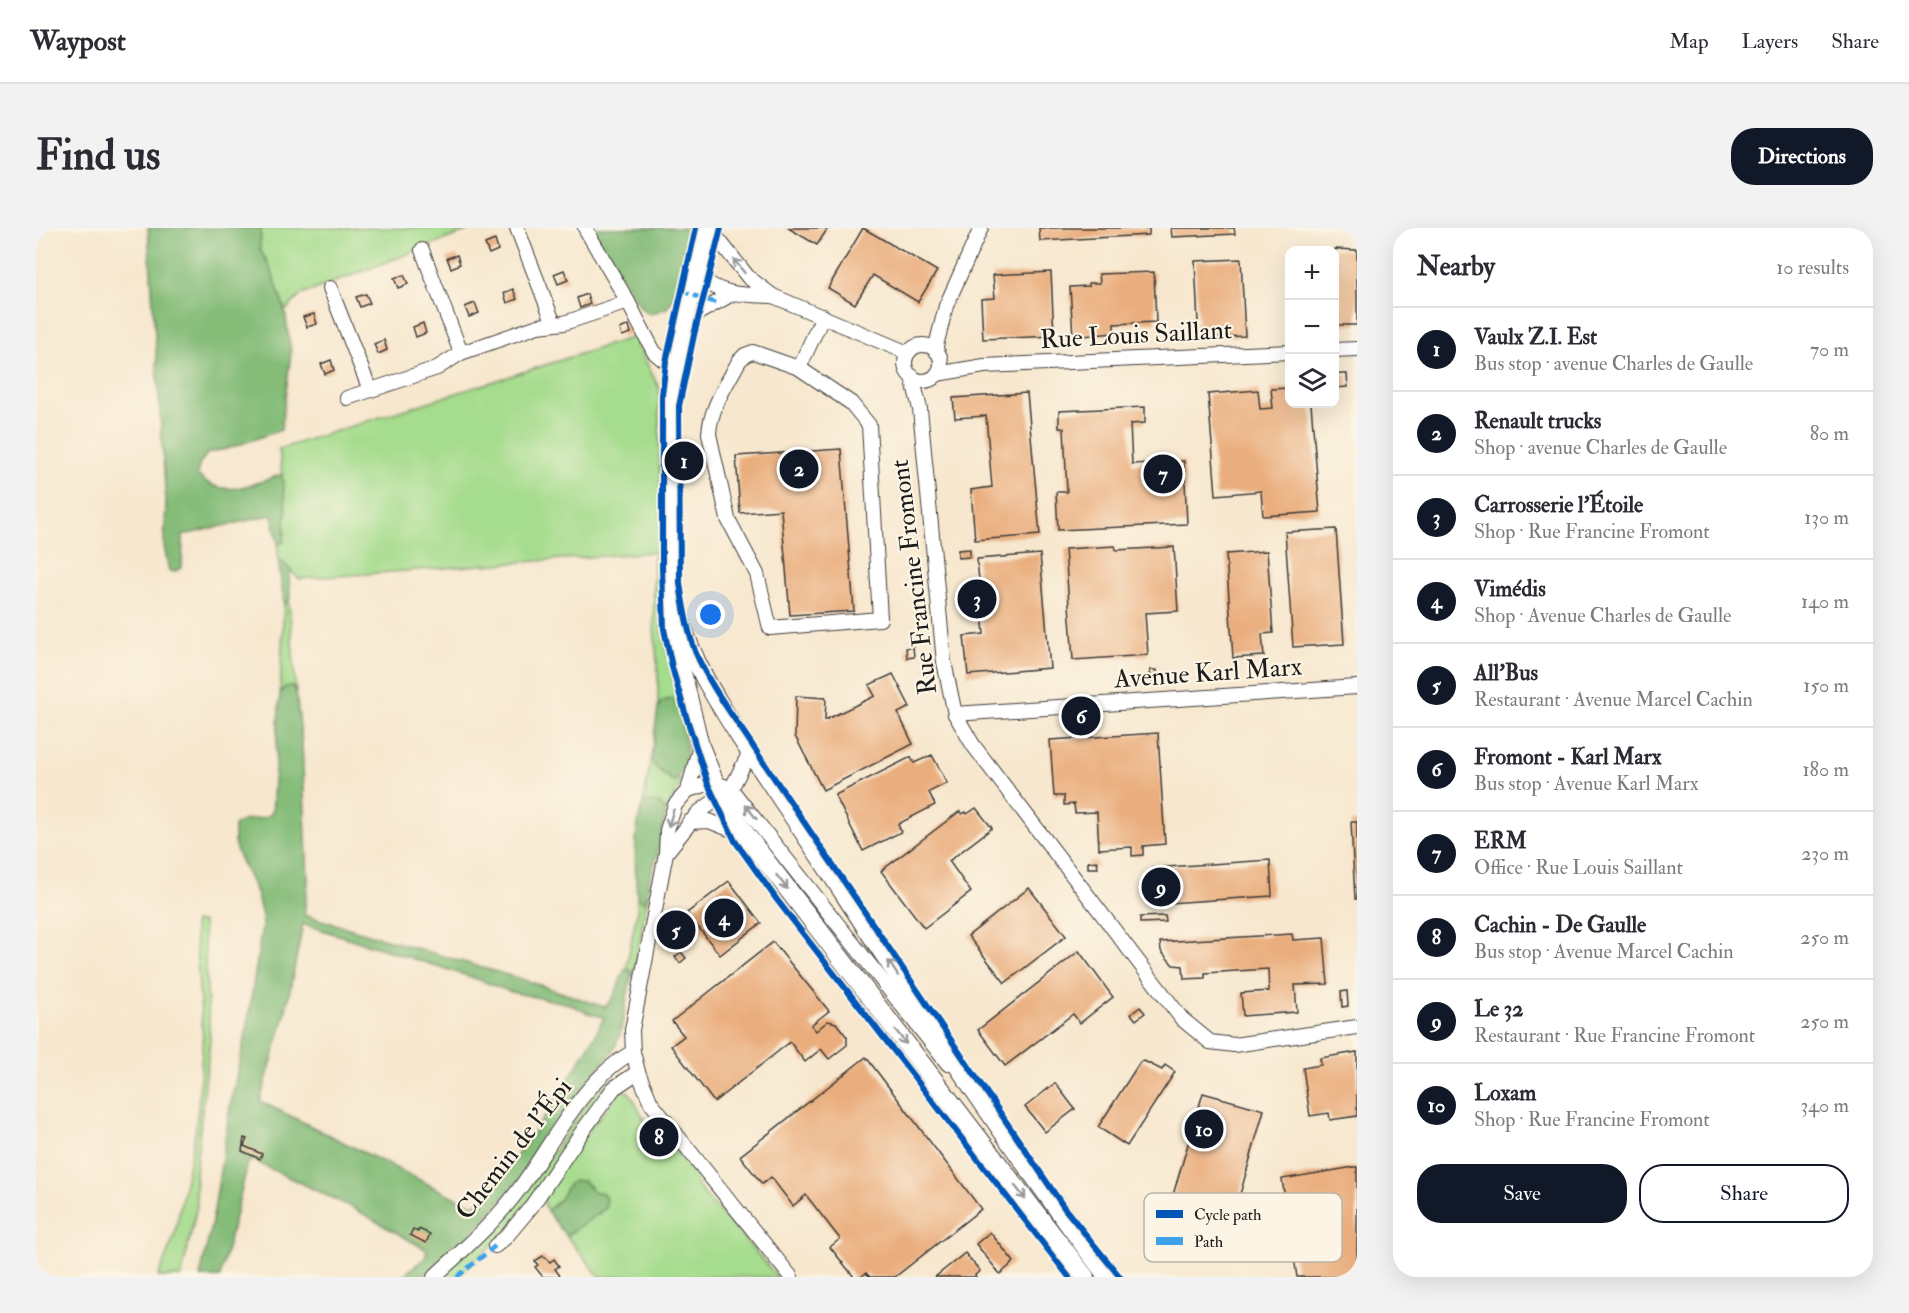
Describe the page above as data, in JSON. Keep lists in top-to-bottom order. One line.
{"streets":{"street":["Rue Louis Saillant","Rue Francine Fromont","Avenue Karl Marx","Chemin de l'Épi"]},"crossings":[["Rue Louis Saillant","Rue Francine Fromont"],["Rue Francine Fromont","Avenue Karl Marx"]],"legend":["Cycle path","Path"],"page":{"header":"Waypost","nav":["Map","Layers","Share"],"buttons":["Directions",["Save","Share"]],"title":"Find us","heading":["Nearby","10 results"],"map_buttons":["+","−"],"list":[{"mark":"1","name":"Vaulx Z.I. Est","note":"Bus stop · avenue Charles de Gaulle","value":"70 m"},{"mark":"2","name":"Renault trucks","note":"Shop · avenue Charles de Gaulle","value":"80 m"},{"mark":"3","name":"Carrosserie l'Étoile","note":"Shop · Rue Francine Fromont","value":"130 m"},{"mark":"4","name":"Vimédis","note":"Shop · Avenue Charles de Gaulle","value":"140 m"},{"mark":"5","name":"All'Bus","note":"Restaurant · Avenue Marcel Cachin","value":"150 m"},{"mark":"6","name":"Fromont - Karl Marx","note":"Bus stop · Avenue Karl Marx","value":"180 m"},{"mark":"7","name":"ERM","note":"Office · Rue Louis Saillant","value":"230 m"},{"mark":"8","name":"Cachin - De Gaulle","note":"Bus stop · Avenue Marcel Cachin","value":"250 m"},{"mark":"9","name":"Le 32","note":"Restaurant · Rue Francine Fromont","value":"250 m"},{"mark":"10","name":"Loxam","note":"Shop · Rue Francine Fromont","value":"340 m"}],"pins":["1","2","7","3","6","9","4","5","10","8"]}}
